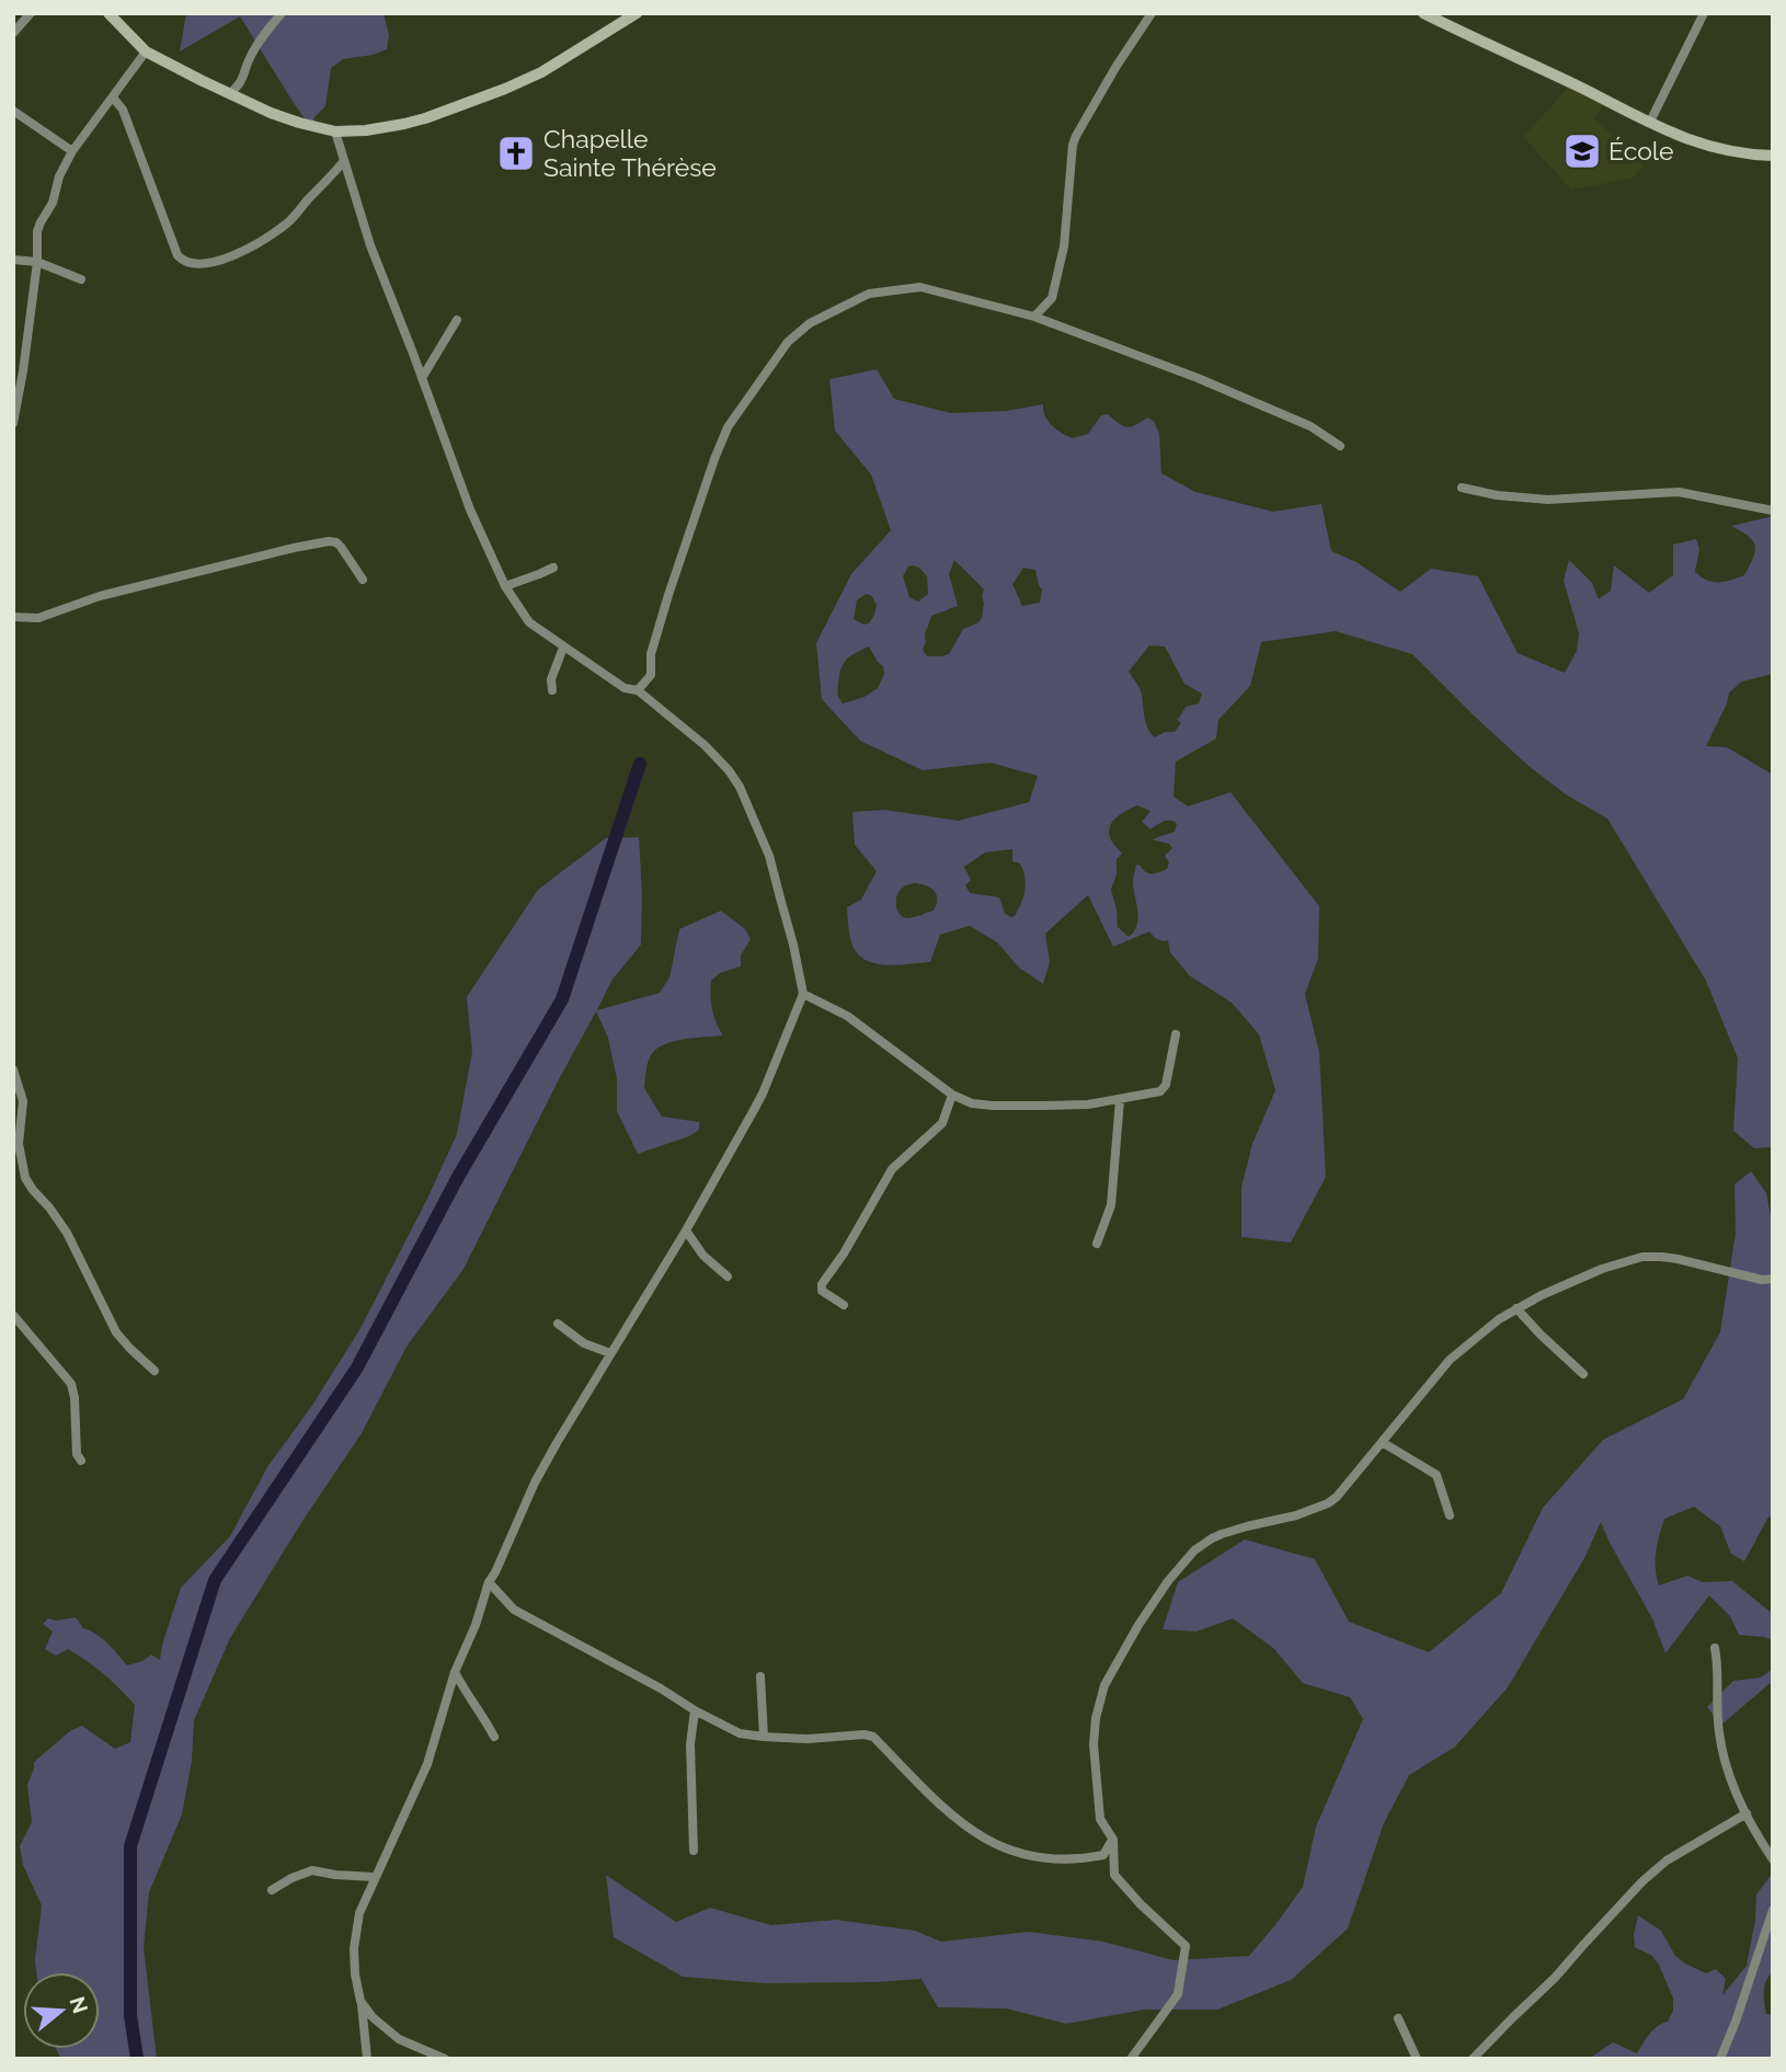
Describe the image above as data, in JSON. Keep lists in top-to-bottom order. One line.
{"places":{"school or university":["École"],"church":["Chapelle Sainte Thérèse"]},"north":"right"}
